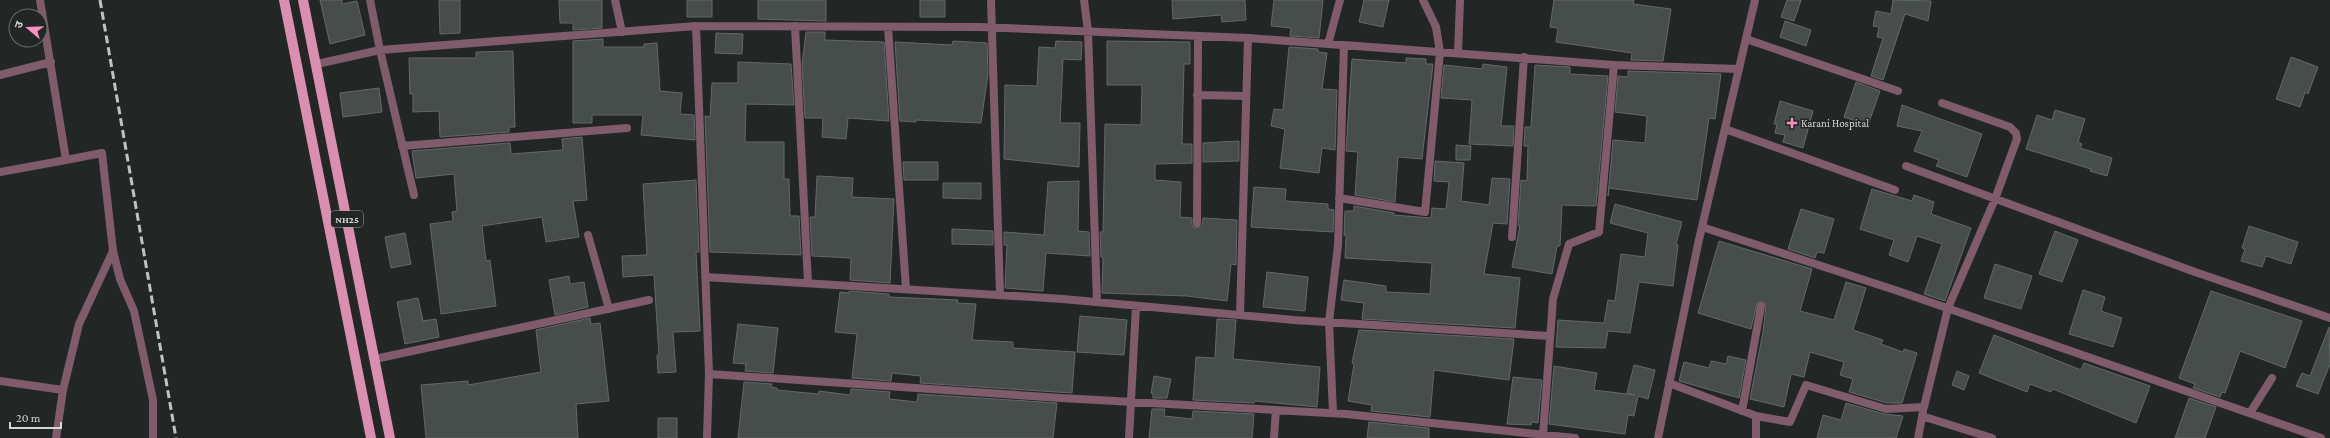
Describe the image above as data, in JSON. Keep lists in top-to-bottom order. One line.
{"streets":{"main road":["NH25"]},"places":{"health":["Karani Hospital"]},"scale_bar":"20 m","north":"left"}
